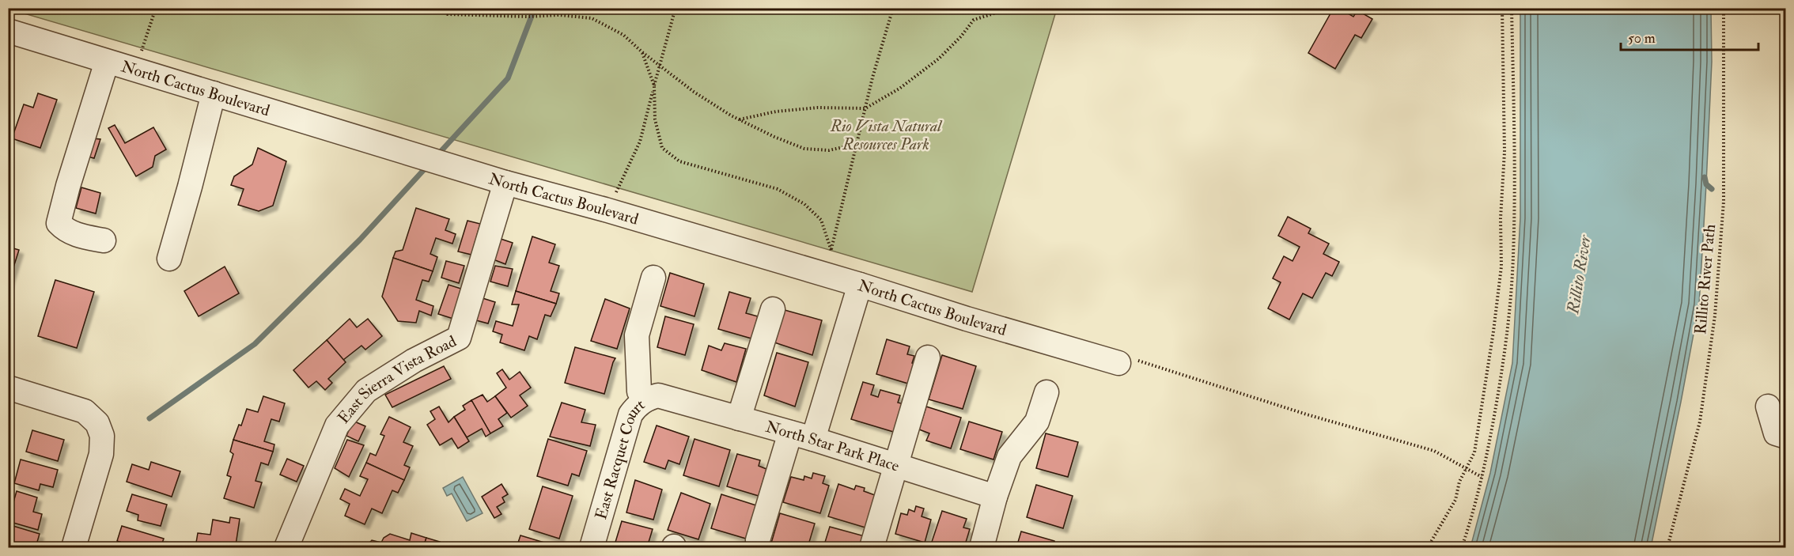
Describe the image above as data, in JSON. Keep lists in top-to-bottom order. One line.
{"streets":{"street":["North Cactus Boulevard","East Sierra Vista Road","North Star Park Place","East Racquet Court"],"path":["Rillito River Path"]},"crossings":[["North Cactus Boulevard","East Sierra Vista Road"],["North Star Park Place","East Racquet Court"]],"water":["Rillito River"],"parks":["Rio Vista Natural Resources Park"],"scale_bar":"50 m"}
